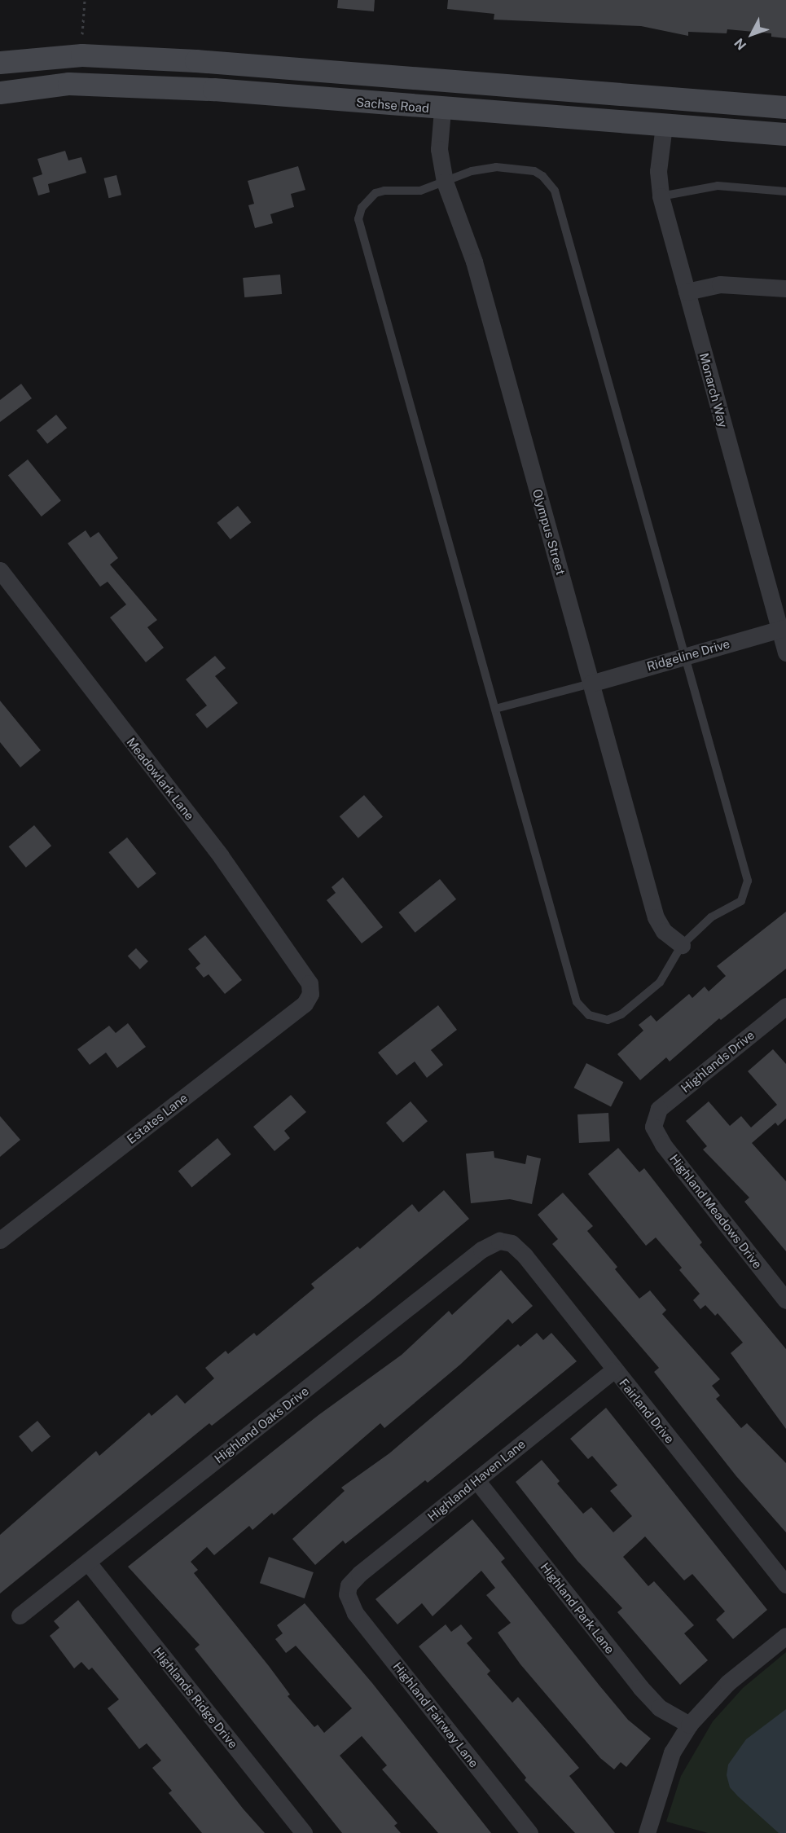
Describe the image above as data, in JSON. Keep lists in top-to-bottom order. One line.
{"streets":{"main road":["Sachse Road"],"street":["Monarch Way","Olympus Street","Ridgeline Drive","Meadowlark Lane","Highlands Drive","Estates Lane","Highland Meadows Drive","Fairland Drive","Highland Oaks Drive","Highland Haven Lane","Highland Park Lane","Highlands Ridge Drive","Highland Fairway Lane"]},"crossings":[["Sachse Road","Monarch Way"],["Sachse Road","Olympus Street"],["Monarch Way","Ridgeline Drive"],["Olympus Street","Ridgeline Drive"],["Meadowlark Lane","Estates Lane"],["Highlands Drive","Highland Meadows Drive"],["Fairland Drive","Highland Oaks Drive"],["Fairland Drive","Highland Haven Lane"],["Highland Oaks Drive","Highlands Ridge Drive"],["Highland Haven Lane","Highland Park Lane"],["Highland Haven Lane","Highland Fairway Lane"]],"north":"bottom left"}
